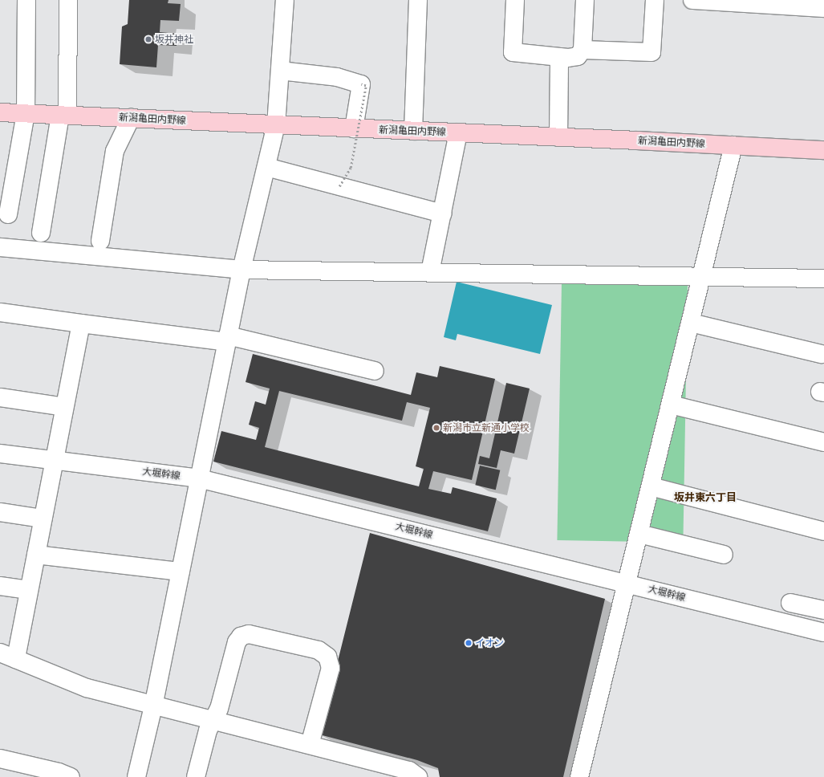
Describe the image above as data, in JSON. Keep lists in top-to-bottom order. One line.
{"streets":{"main road":["新潟亀田内野線"],"street":["大堀幹線"]},"districts":["坂井東六丁目"],"places":["坂井神社","新潟市立新通小学校","イオン"]}
